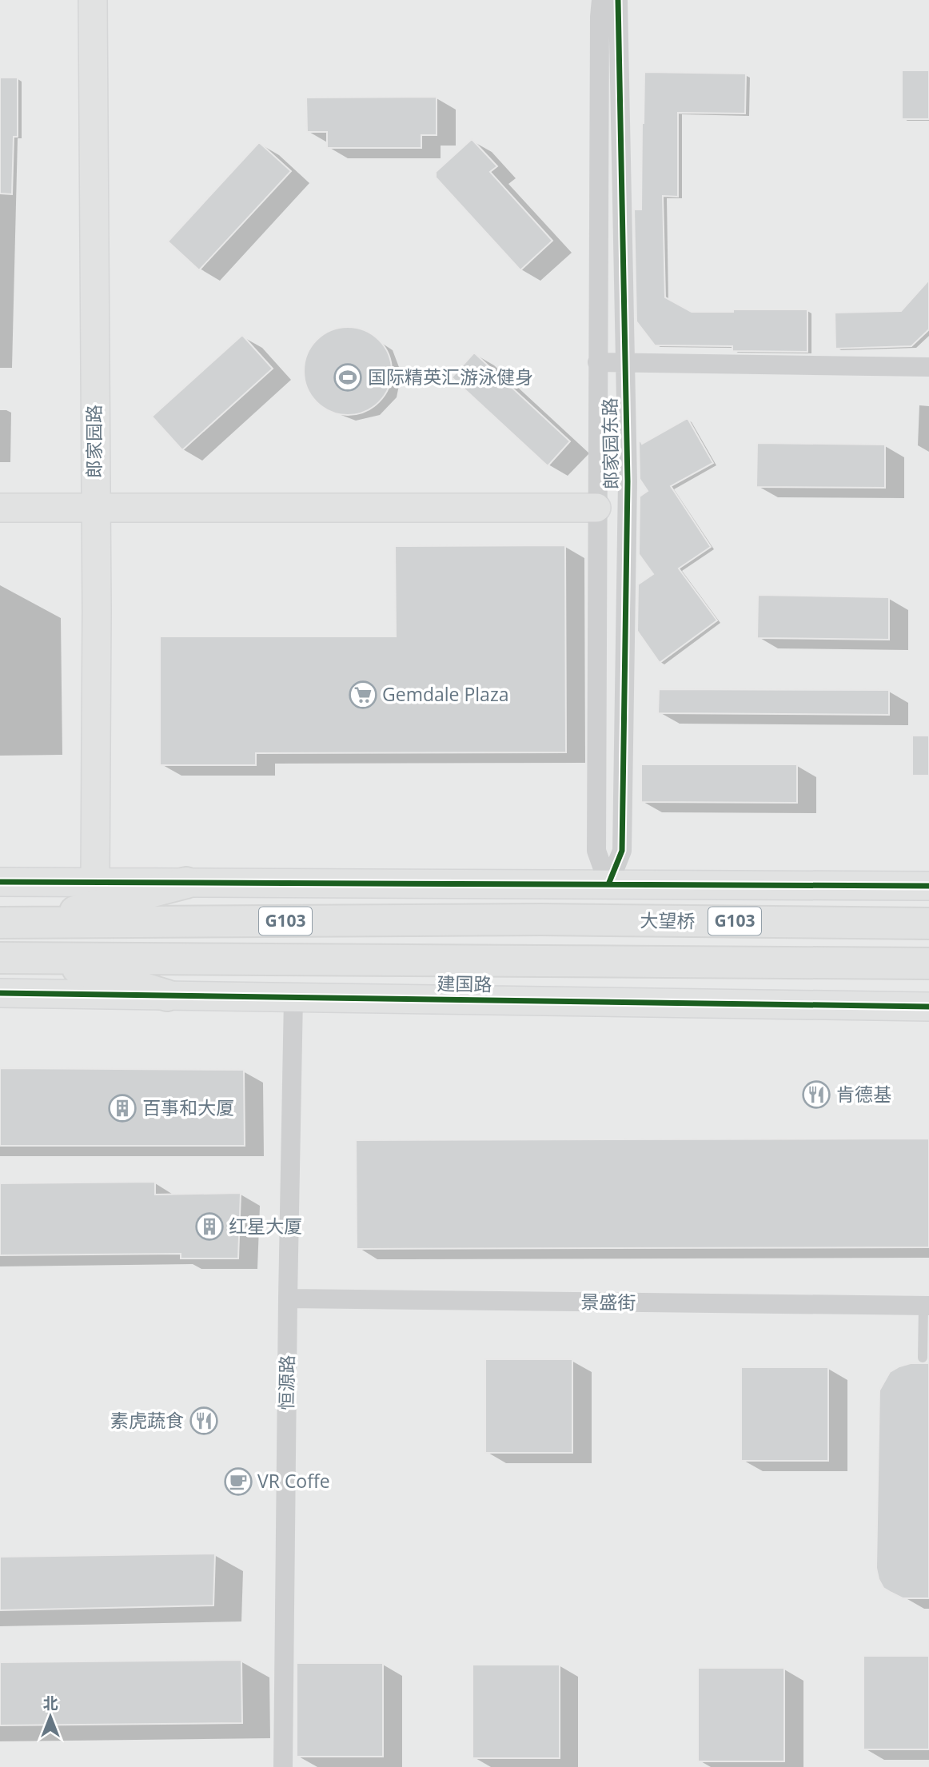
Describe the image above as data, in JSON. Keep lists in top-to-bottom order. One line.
{"streets":{"highway":["G103","大望桥","建国路"],"street":["郎家园路","郎家园东路","景盛街","恒源路"]},"crossings":[["G103","大望桥"],["建国路","恒源路"],["景盛街","恒源路"]],"places":{"sports":["国际精英汇游泳健身"],"supermarket":["Gemdale Plaza"],"restaurant":["肯德基","素虎蔬食"],"building":["百事和大厦","红星大厦"],"cafe":["VR Coffe"]},"north":"top"}
